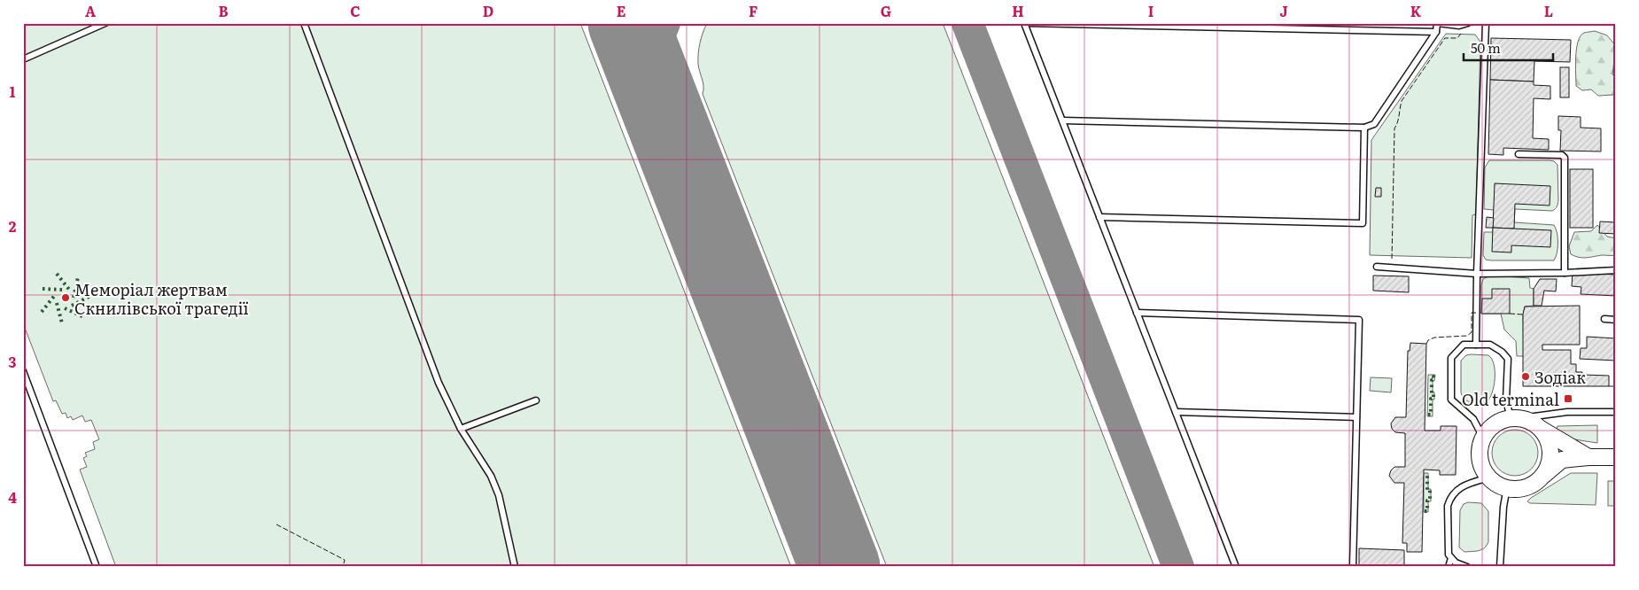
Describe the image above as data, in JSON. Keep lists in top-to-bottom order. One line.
{"places":{"other":["Меморіал жертвам Скнилівської трагедії","Зодіак"],"transit":["Old terminal"]},"scale_bar":"50 m","grid":{"columns":["A","B","C","D","E","F","G","H","I","J","K","L"],"rows":["1","2","3","4"]}}
